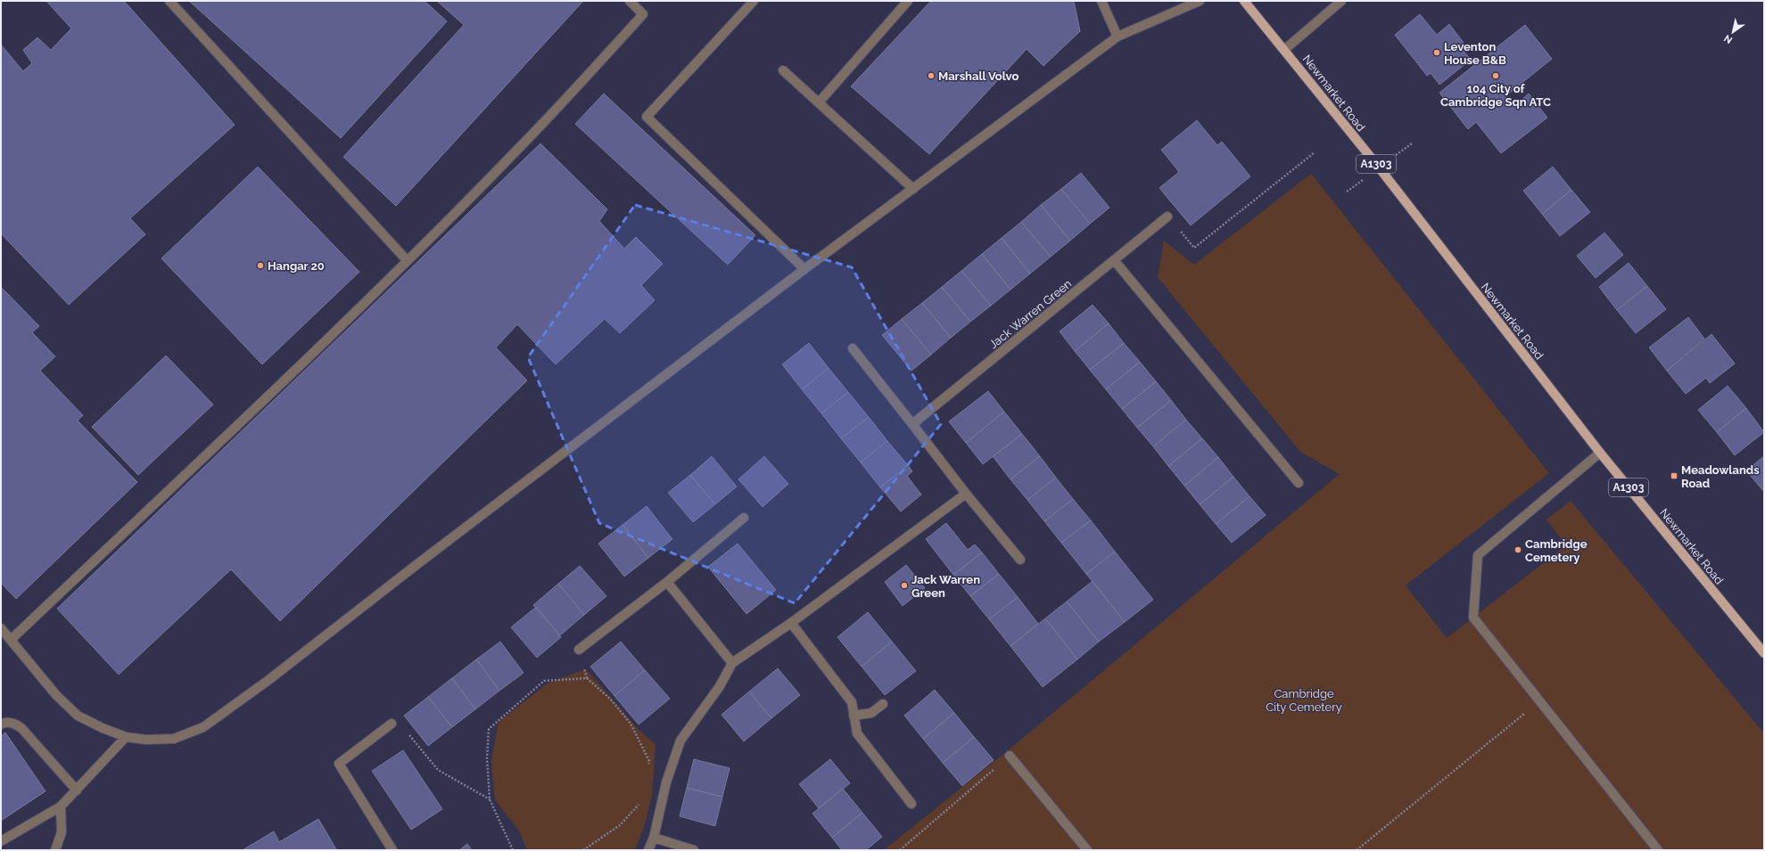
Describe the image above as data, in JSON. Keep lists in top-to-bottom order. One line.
{"streets":{"main road":["Newmarket Road","A1303"],"street":["Jack Warren Green"]},"parks":["Cambridge City Cemetery"],"places":{"other":["Leventon House B&B","Marshall Volvo","104 City of Cambridge Sqn ATC","Hangar 20","Cambridge Cemetery","Jack Warren Green"],"transit":["Meadowlands Road"]},"north":"bottom left"}
